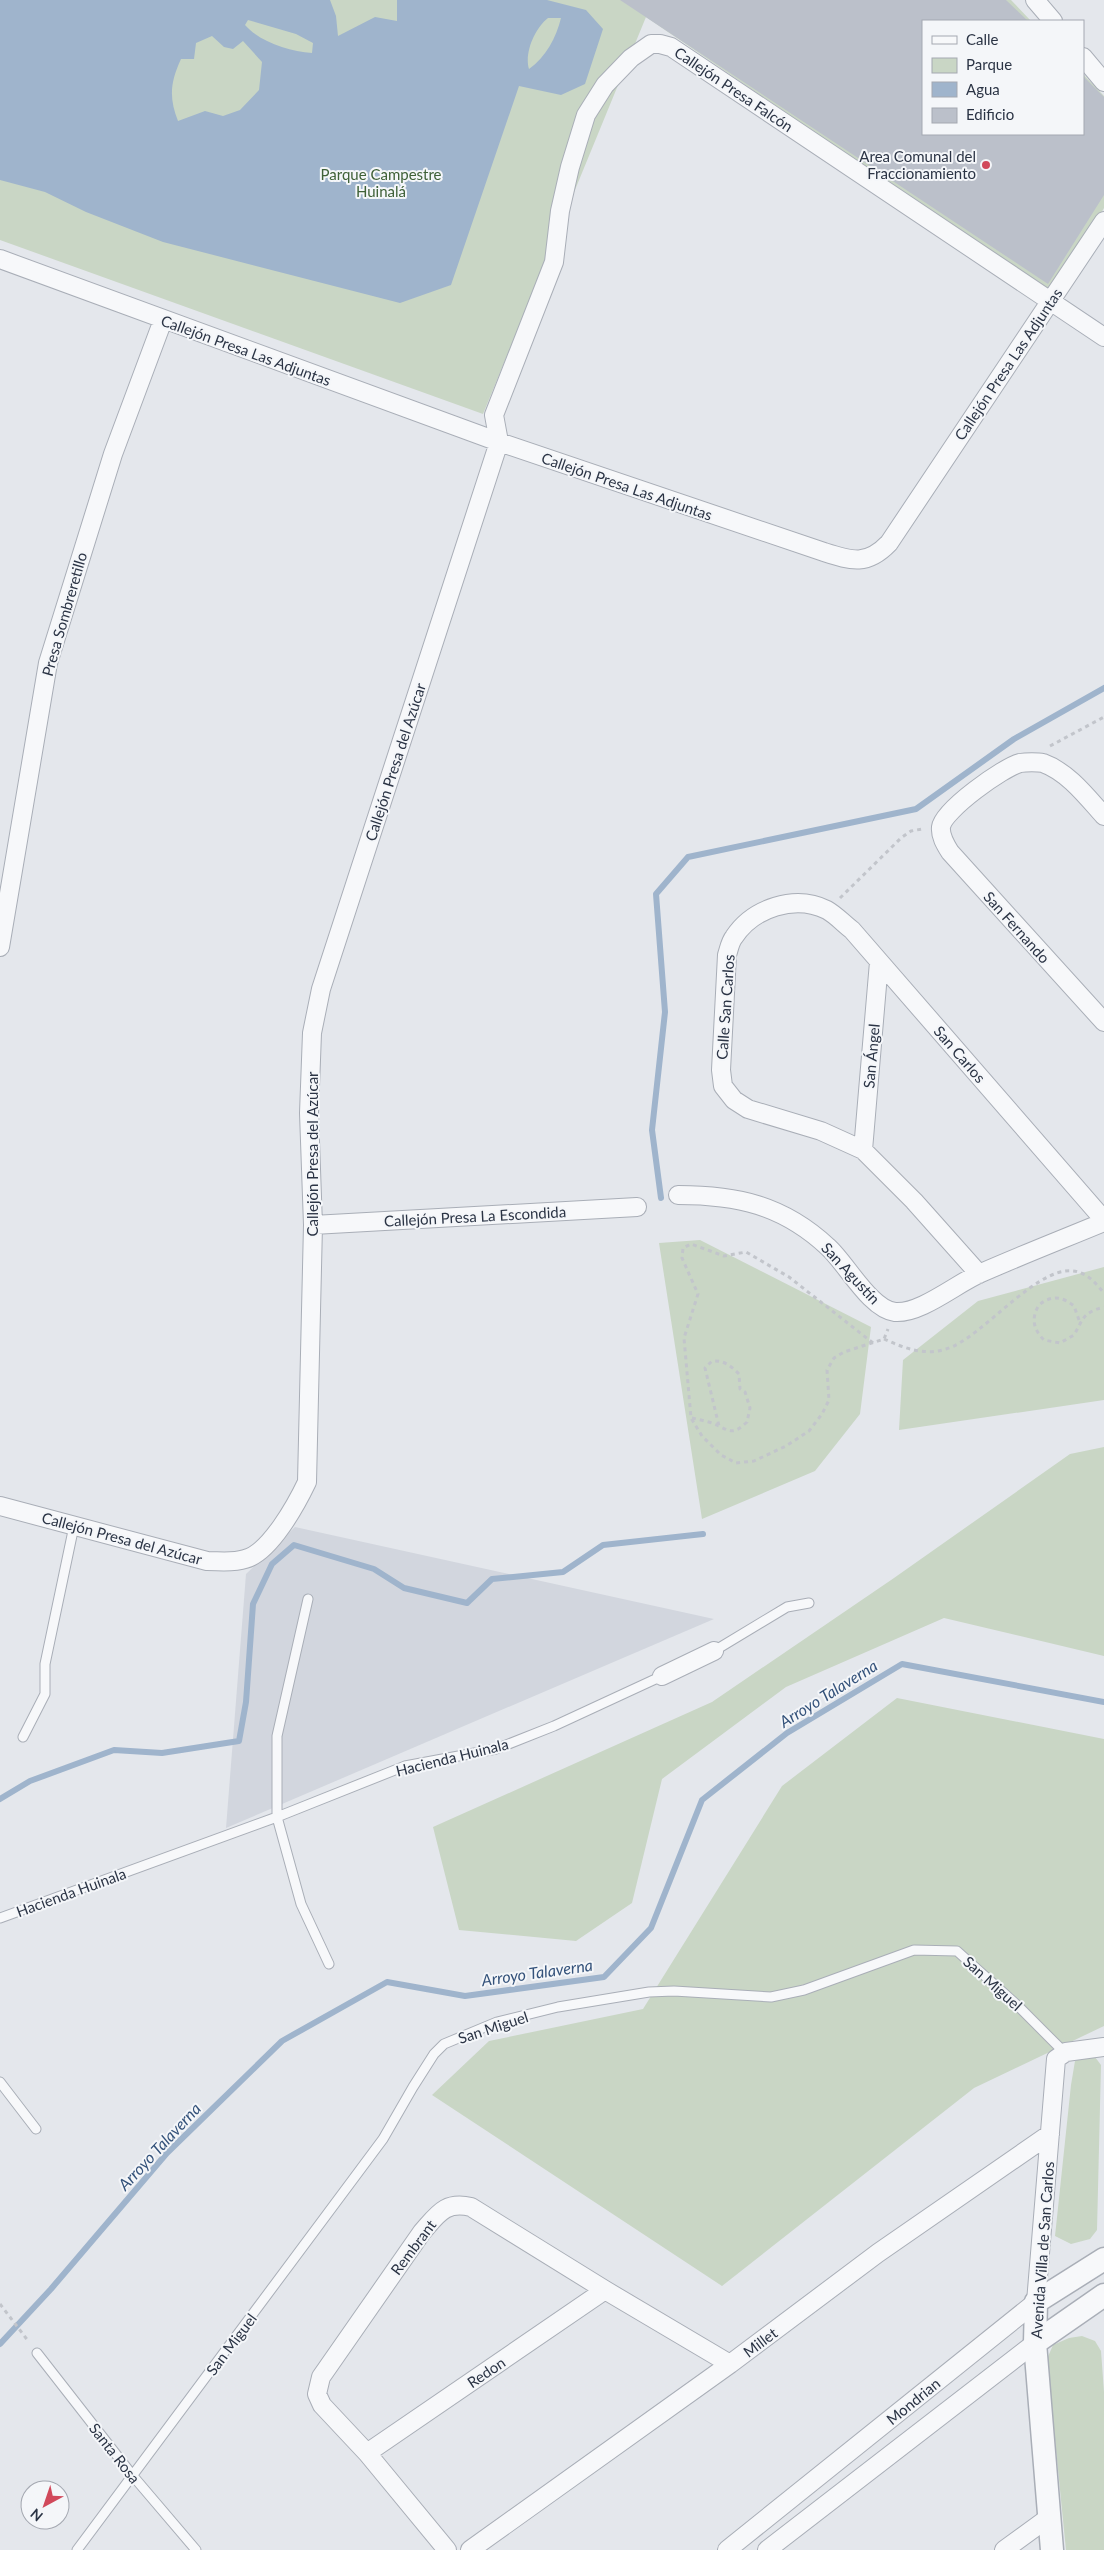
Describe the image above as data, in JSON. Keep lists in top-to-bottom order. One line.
{"streets":{"street":["Callejón Presa Falcón","Callejón Presa Las Adjuntas","Presa Sombreretillo","Callejón Presa del Azúcar","San Fernando","Calle San Carlos","San Carlos","San Ángel","Callejón Presa La Escondida","San Agustín","Hacienda Huinala","Rembrant","Avenida Villa de San Carlos","Millet","Redon","Mondrian"],"lane":["San Miguel","Santa Rosa"]},"crossings":[["Callejón Presa Falcón","Callejón Presa Las Adjuntas"],["Callejón Presa Falcón","Callejón Presa del Azúcar"],["Callejón Presa Las Adjuntas","Presa Sombreretillo"],["Callejón Presa Las Adjuntas","Callejón Presa del Azúcar"],["Callejón Presa del Azúcar","Callejón Presa La Escondida"],["Calle San Carlos","San Carlos"],["Calle San Carlos","San Ángel"],["San Carlos","San Ángel"],["San Carlos","San Agustín"],["San Miguel","Santa Rosa"],["Rembrant","Millet"],["Rembrant","Redon"],["Avenida Villa de San Carlos","Millet"],["Avenida Villa de San Carlos","Mondrian"]],"water":["Arroyo Talaverna"],"parks":["Parque Campestre Huinalá"],"places":["Area Comunal del Fraccionamiento"],"legend":["Calle","Parque","Agua","Edificio"],"north":"bottom left"}
